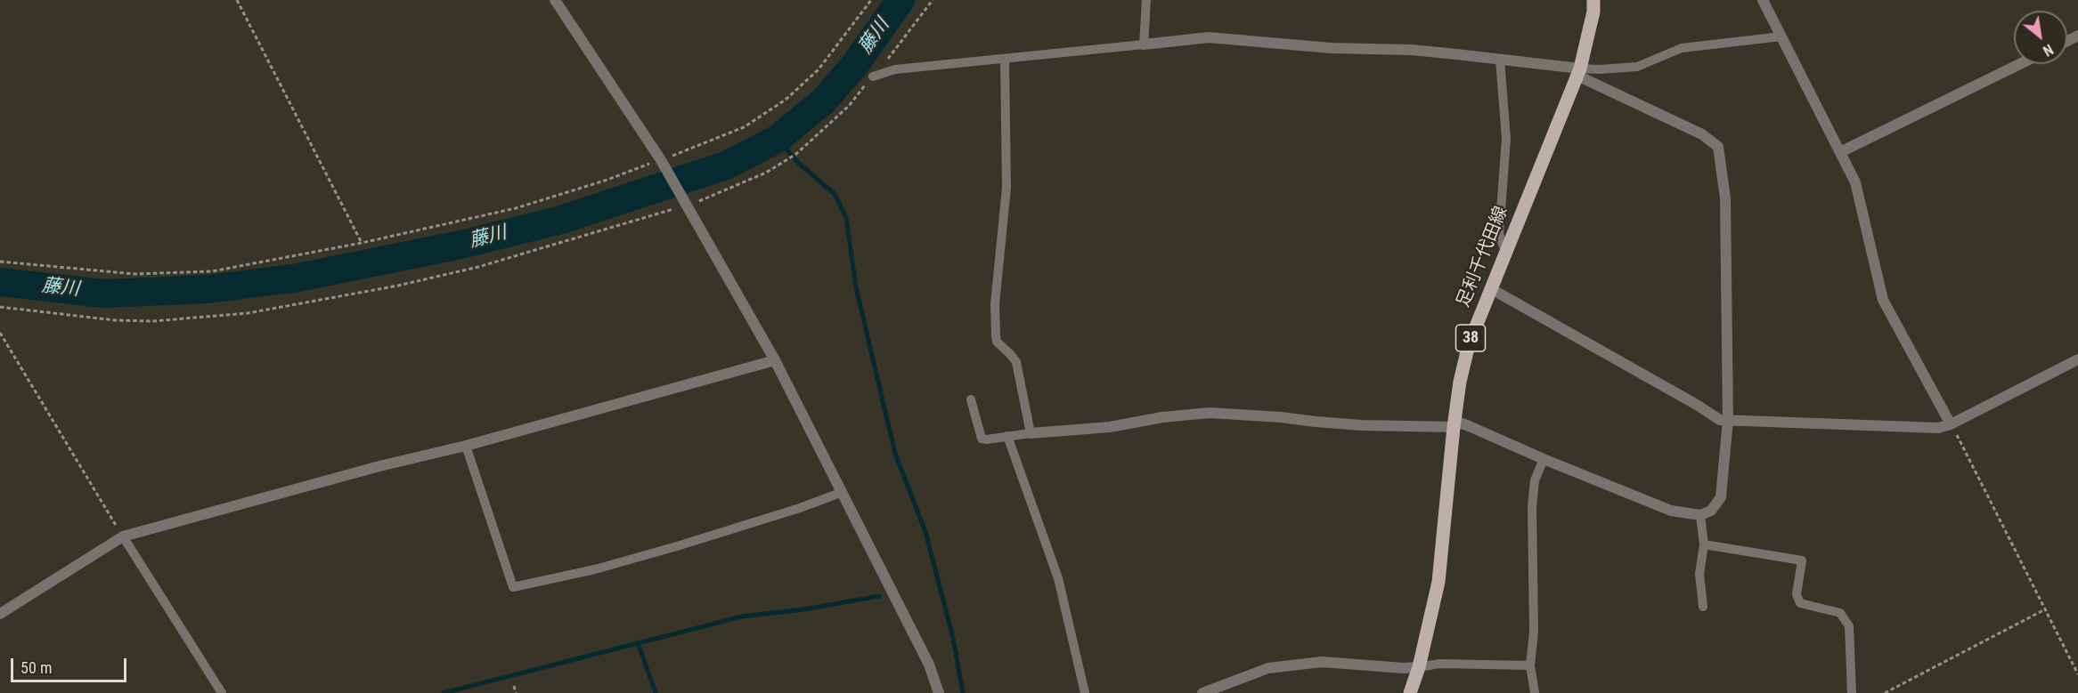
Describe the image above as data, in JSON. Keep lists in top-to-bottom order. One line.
{"streets":{"main road":["足利千代田線","38"]},"water":["藤川"],"scale_bar":"50 m","north":"bottom right"}
